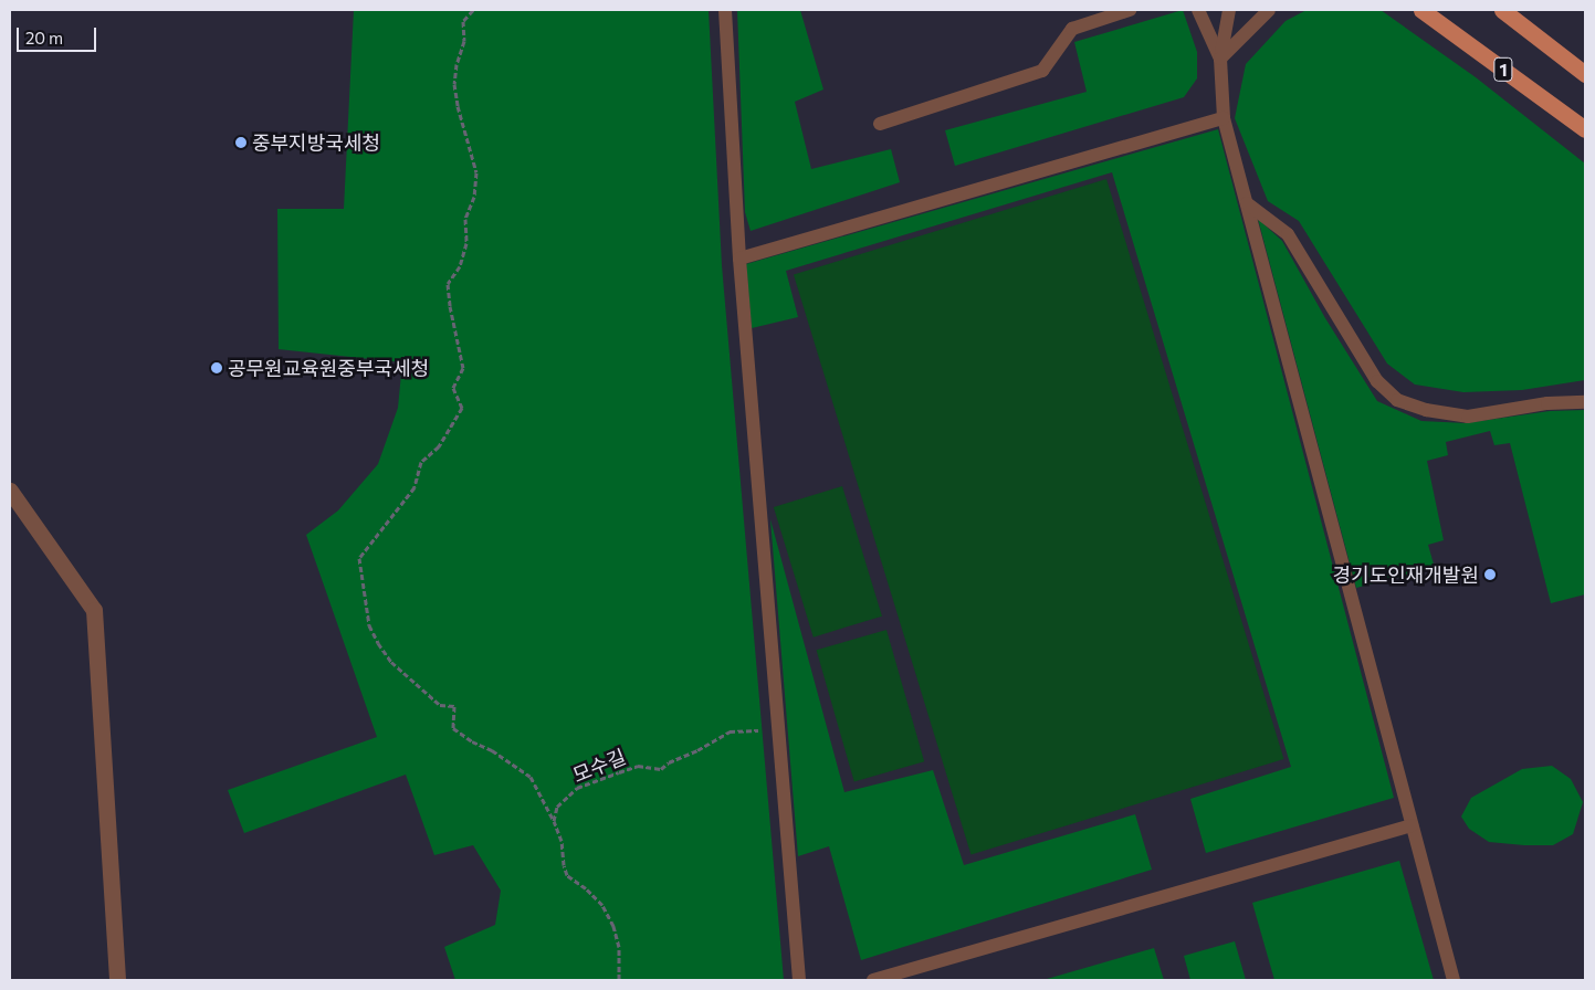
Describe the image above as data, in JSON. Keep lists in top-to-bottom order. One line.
{"streets":{"main road":["1"],"path":["모수길"]},"places":["중부지방국세청","공무원교육원중부국세청","경기도인재개발원"],"scale_bar":"20 m"}
